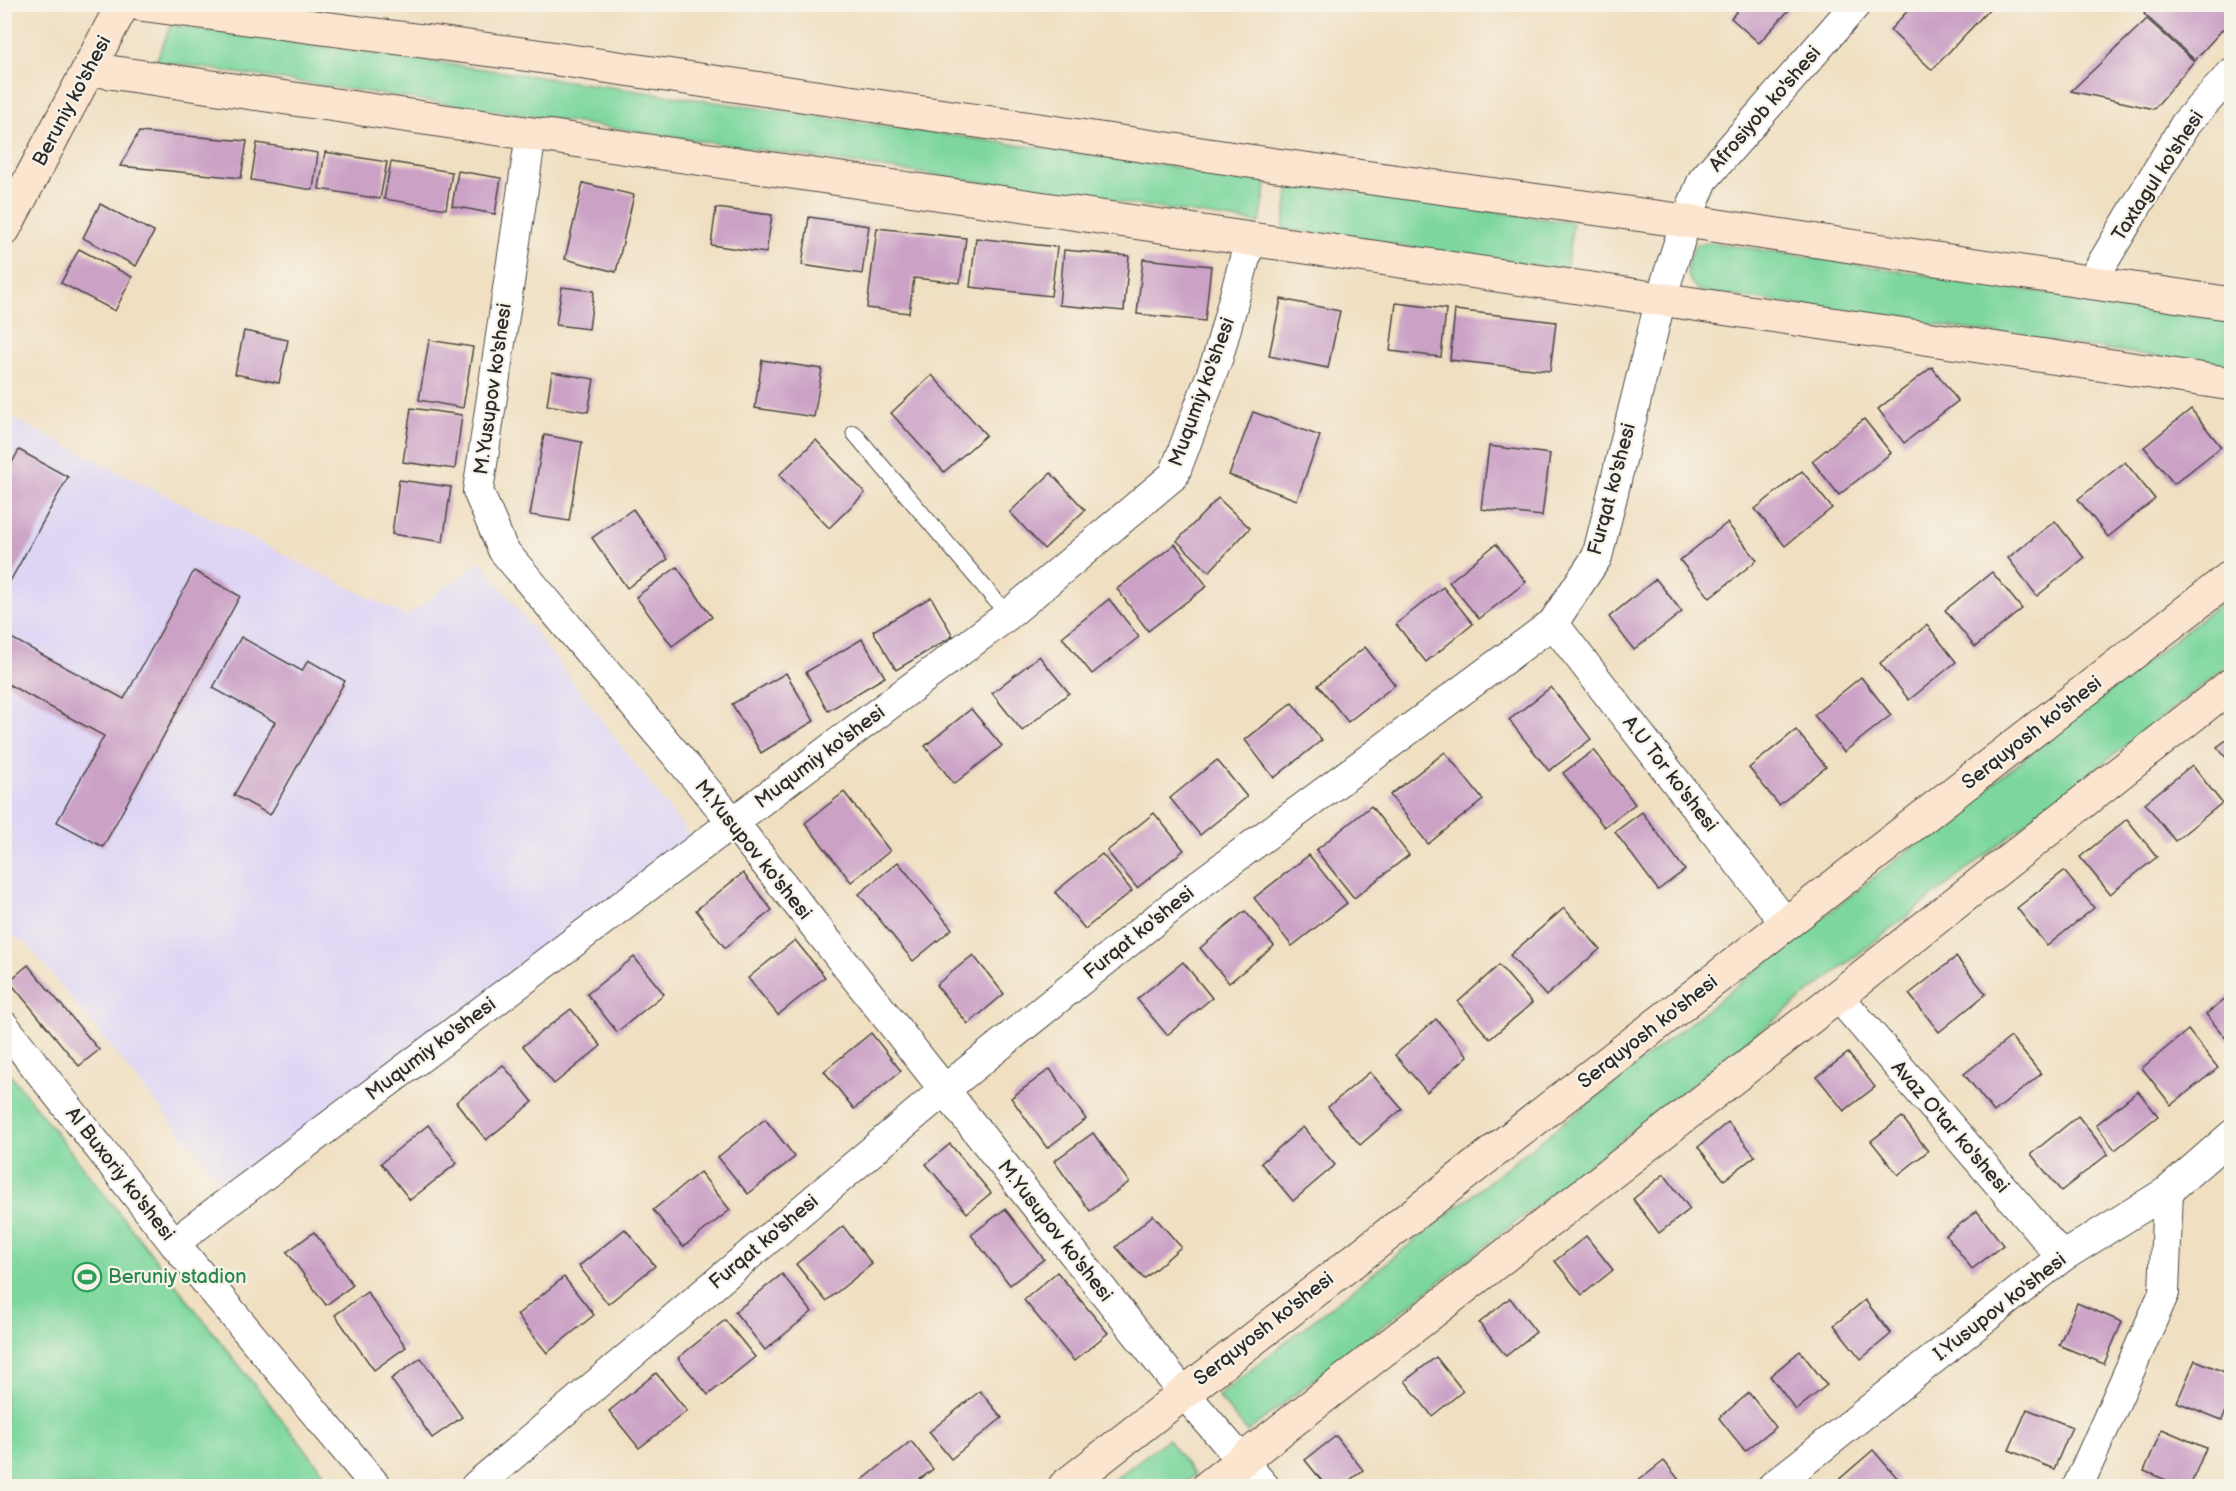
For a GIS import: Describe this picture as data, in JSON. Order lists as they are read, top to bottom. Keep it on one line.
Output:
{"streets":{"street":["Beruniy ko'shesi","Afrosiyob ko'shesi","Taxtagul ko'shesi","M.Yusupov ko'shesi","Muqumiy ko'shesi","Furqat ko'shesi","Serquyosh ko'shesi","A.U Tor ko'shesi","Avaz O'tar ko'shesi","Al Buxoriy ko'shesi","I.Yusupov ko'shesi"]},"crossings":[["Afrosiyob ko'shesi","Furqat ko'shesi"],["M.Yusupov ko'shesi","Muqumiy ko'shesi"],["M.Yusupov ko'shesi","Furqat ko'shesi"],["M.Yusupov ko'shesi","Serquyosh ko'shesi"],["Muqumiy ko'shesi","Al Buxoriy ko'shesi"],["Furqat ko'shesi","A.U Tor ko'shesi"],["Serquyosh ko'shesi","A.U Tor ko'shesi"],["Avaz O'tar ko'shesi","I.Yusupov ko'shesi"]],"places":{"sports":["Beruniy stadion"]}}
